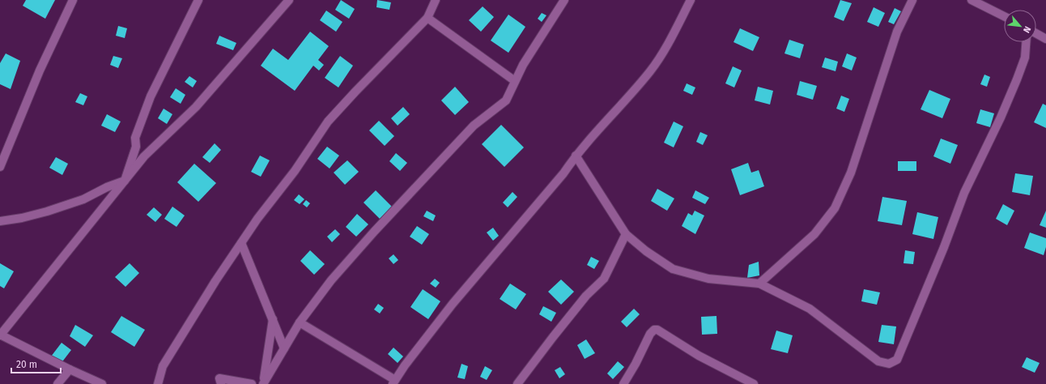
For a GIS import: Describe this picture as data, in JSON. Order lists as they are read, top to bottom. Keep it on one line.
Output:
{"scale_bar":"20 m","north":"bottom right"}
